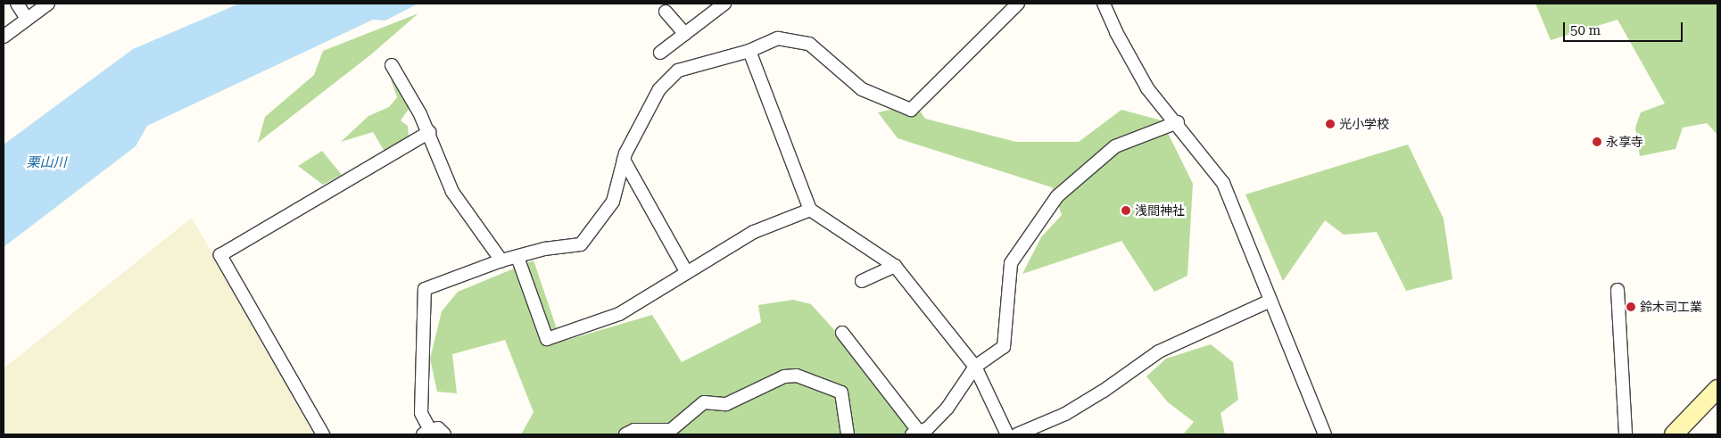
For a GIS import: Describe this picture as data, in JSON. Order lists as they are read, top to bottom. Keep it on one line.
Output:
{"water":["栗山川"],"places":["光小学校","永享寺","浅間神社","鈴木司工業"],"scale_bar":"50 m"}
